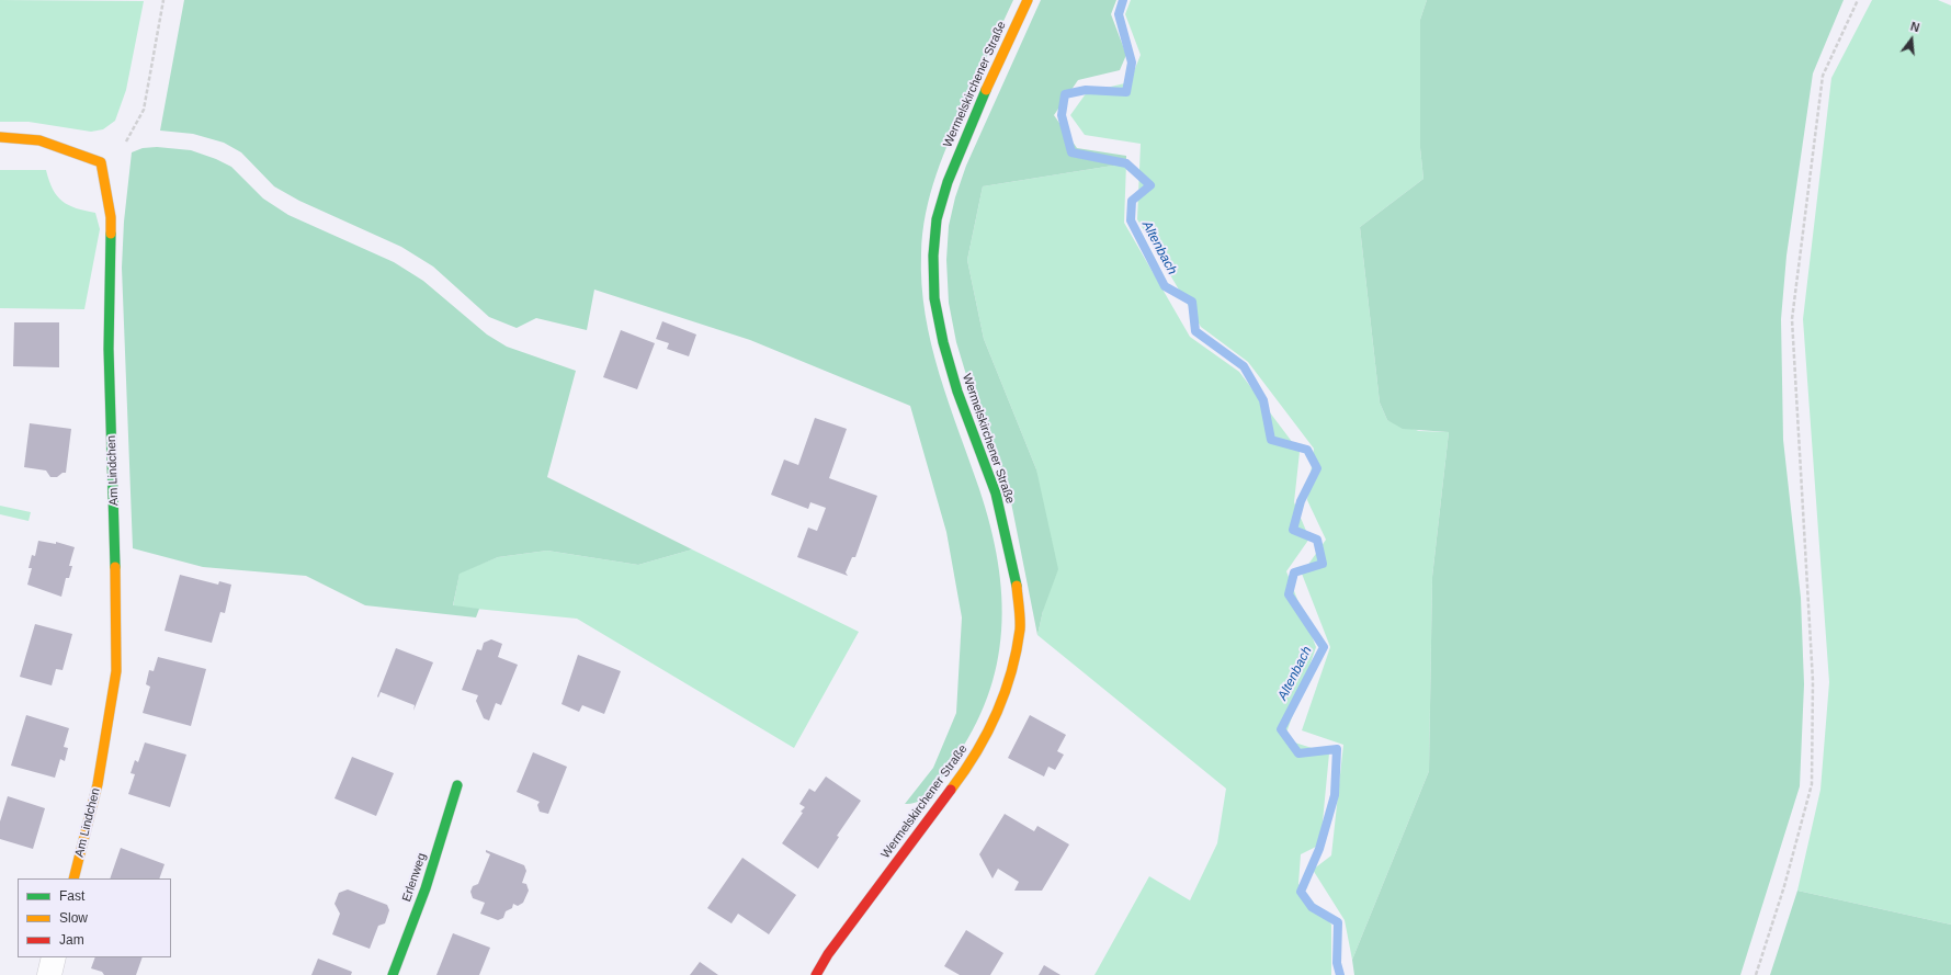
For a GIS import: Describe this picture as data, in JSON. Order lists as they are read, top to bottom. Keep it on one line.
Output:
{"streets":{"street":["Wermelskirchener Straße","Am Lindchen","Erlenweg"]},"water":["Altenbach"],"legend":["Fast","Slow","Jam"],"north":"top"}
